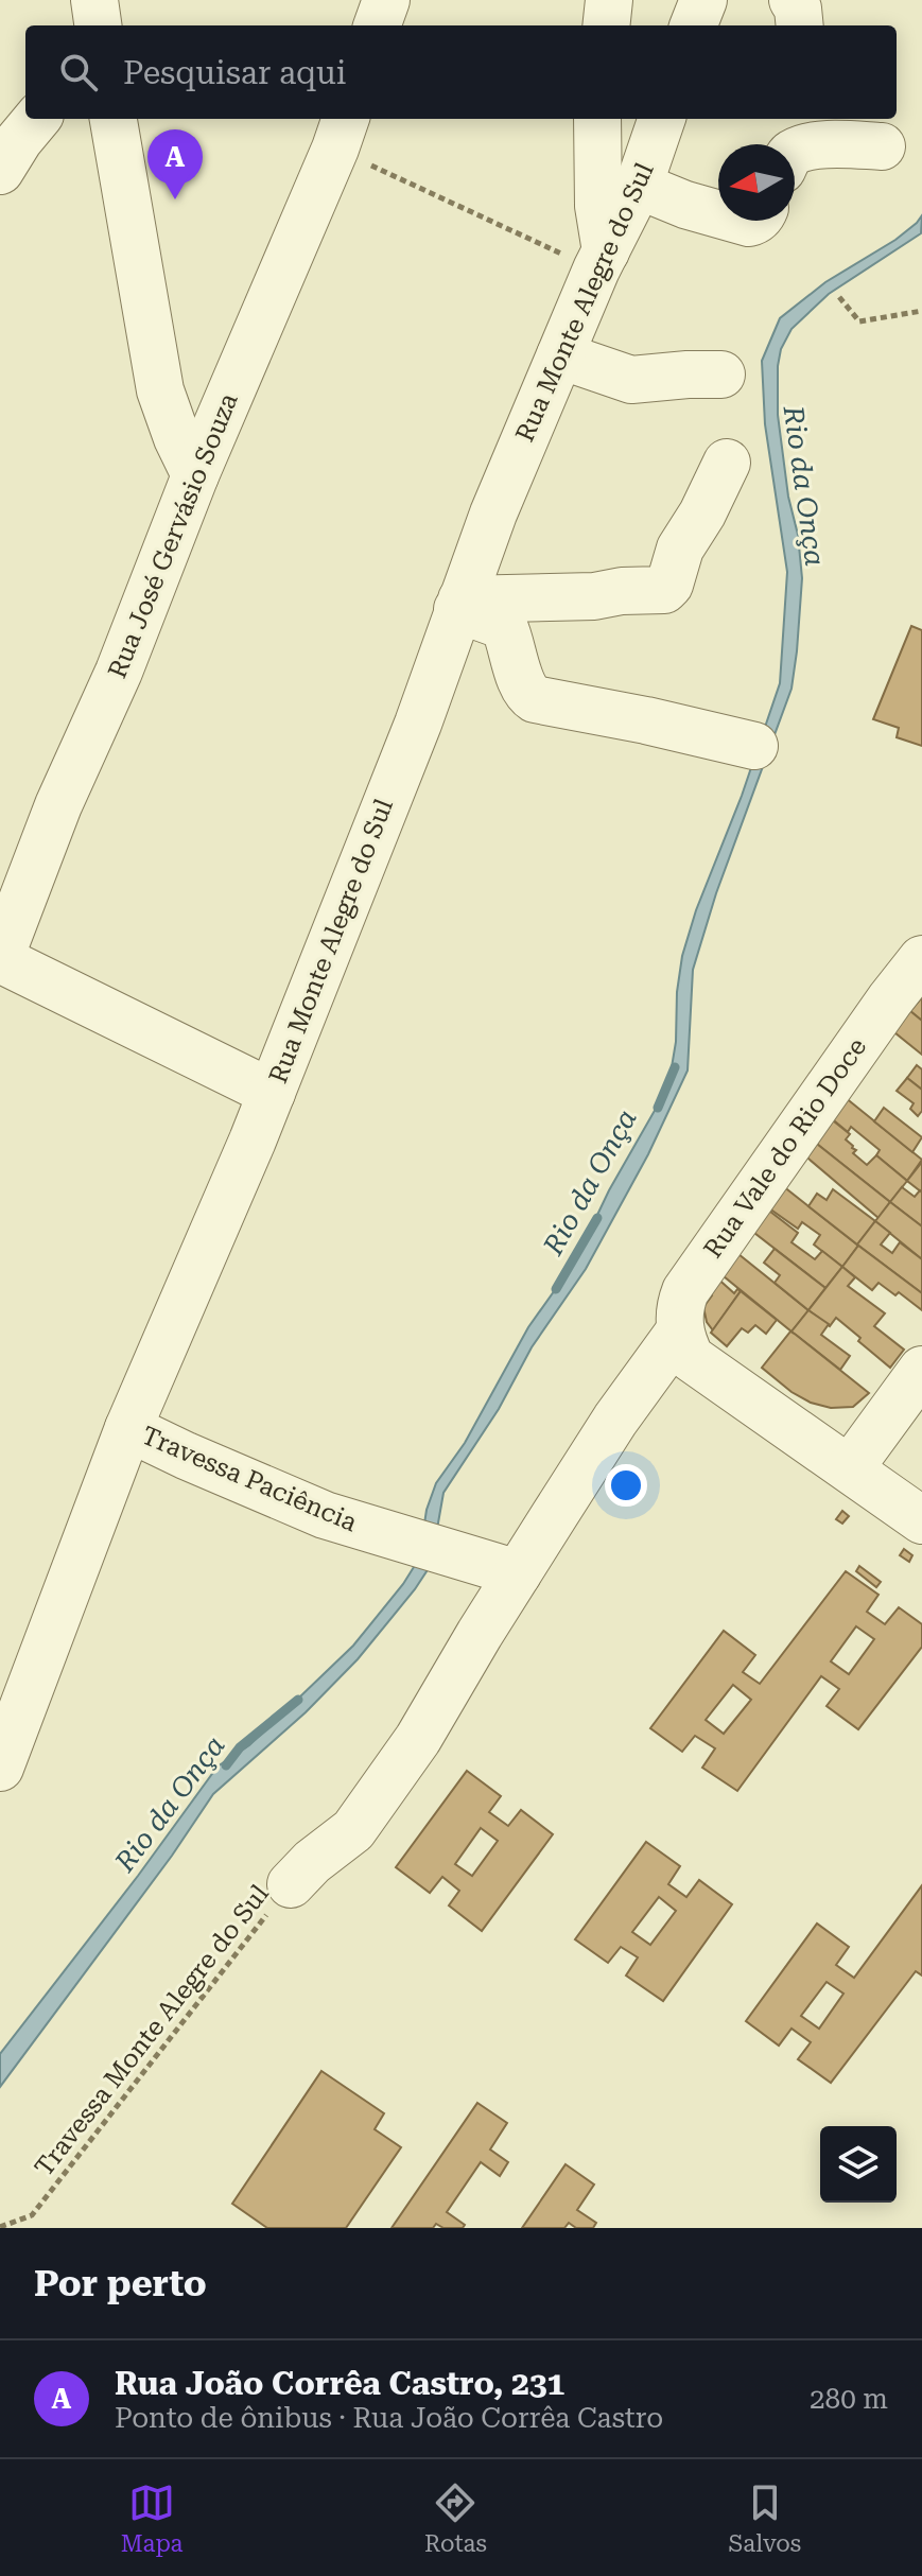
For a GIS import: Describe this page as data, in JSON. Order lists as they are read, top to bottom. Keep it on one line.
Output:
{"streets":{"street":["Rua Monte Alegre do Sul","Rua José Gervásio Souza","Rua Vale do Rio Doce","Travessa Paciência"],"path":["Travessa Monte Alegre do Sul"]},"crossings":[["Rua Monte Alegre do Sul","Travessa Paciência"]],"water":["Rio da Onça"],"north":"left","page":{"search":"Pesquisar aqui","pins":"A","heading":"Por perto","list":[{"mark":"A","name":"Rua João Corrêa Castro, 231","note":"Ponto de ônibus · Rua João Corrêa Castro","value":"280 m"}],"nav":["Mapa","Rotas","Salvos"]}}
